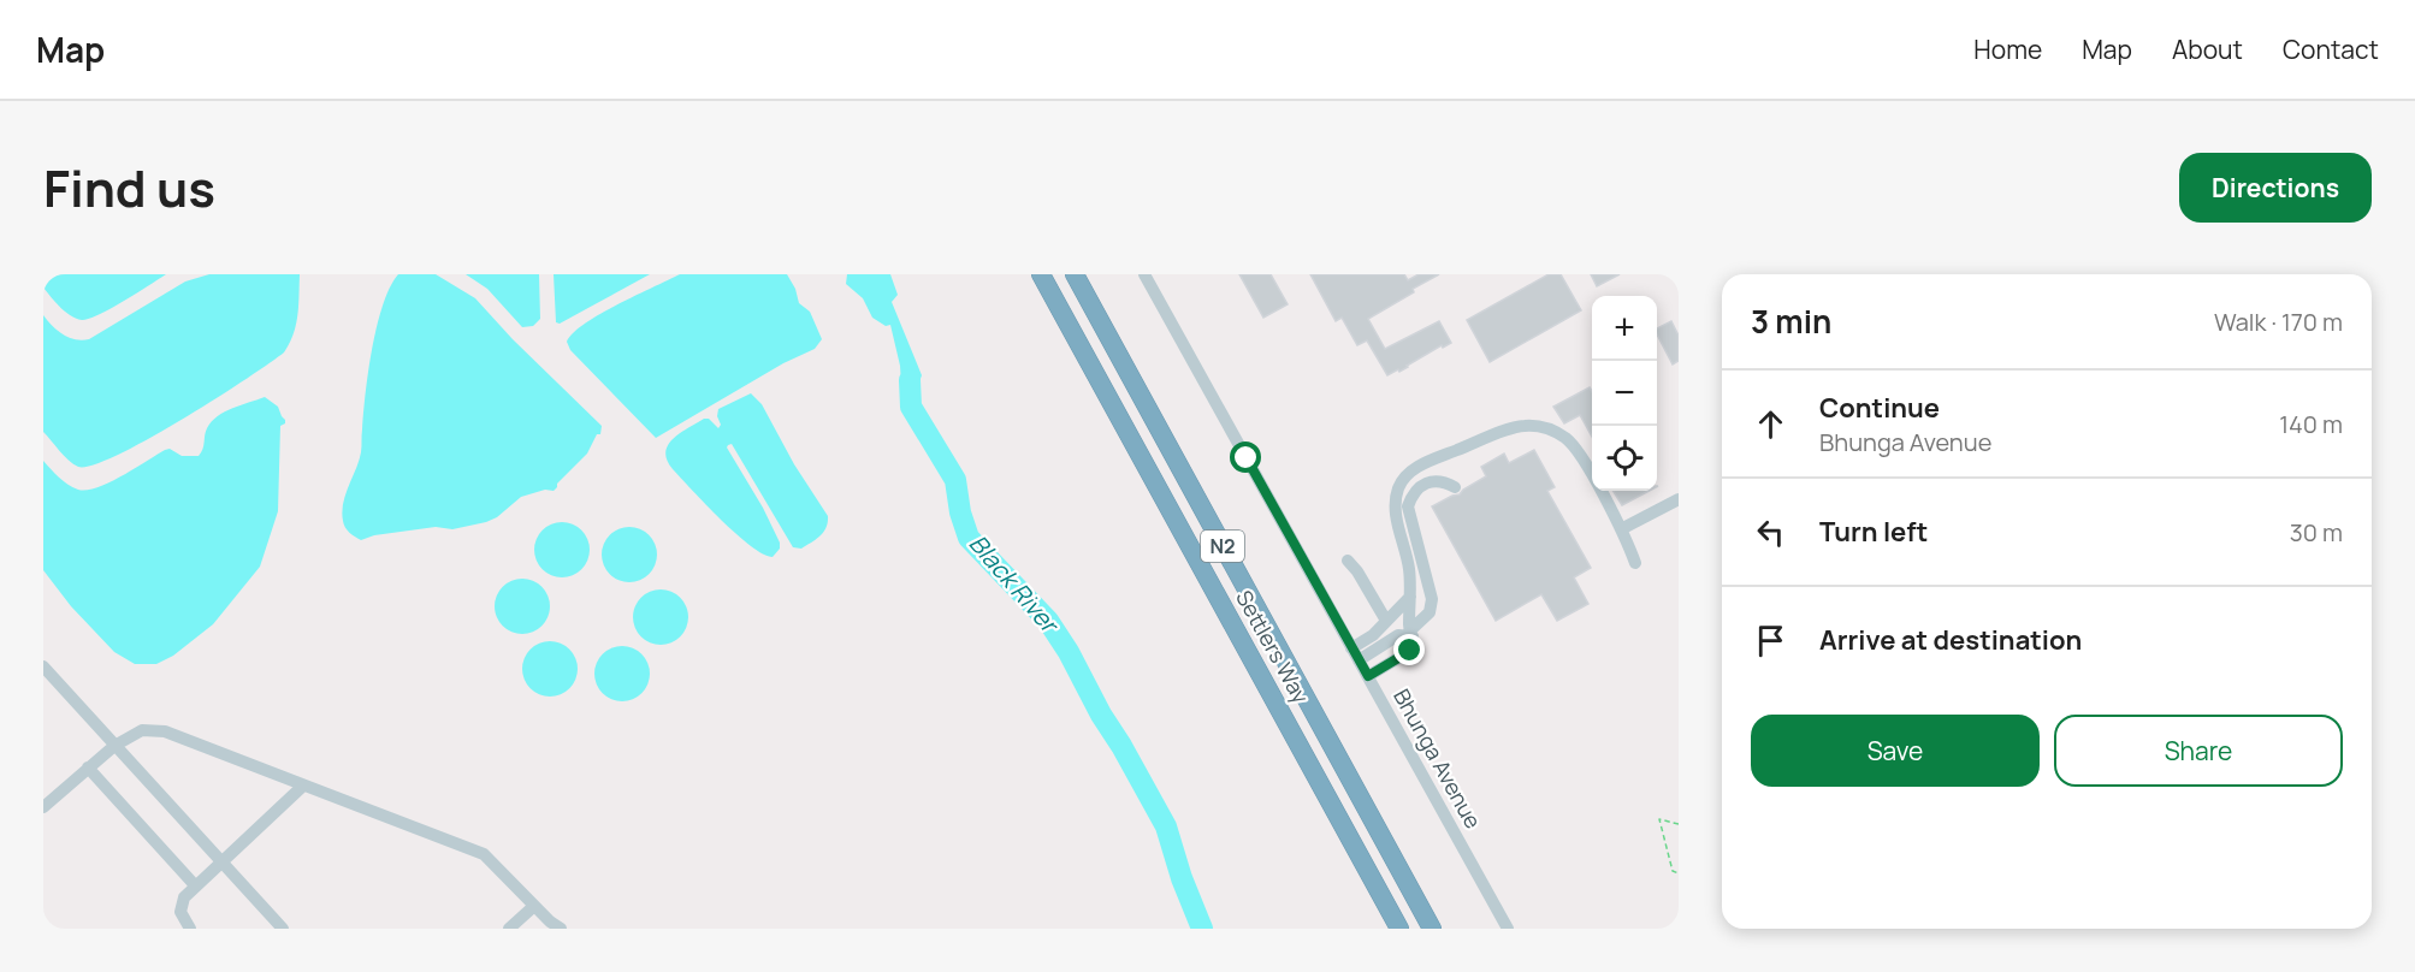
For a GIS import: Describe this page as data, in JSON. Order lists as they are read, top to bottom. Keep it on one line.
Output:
{"streets":{"highway":["N2","Settlers Way"],"lane":["Bhunga Avenue"]},"water":["Black River"],"page":{"header":"Map","nav":["Home","Map","About","Contact"],"title":"Find us","buttons":["Directions",["Save","Share"]],"heading":["3 min","Walk · 170 m"],"map_buttons":["+","−"],"list":[["Continue","Bhunga Avenue","140 m"],["Turn left","30 m"],"Arrive at destination"]}}
